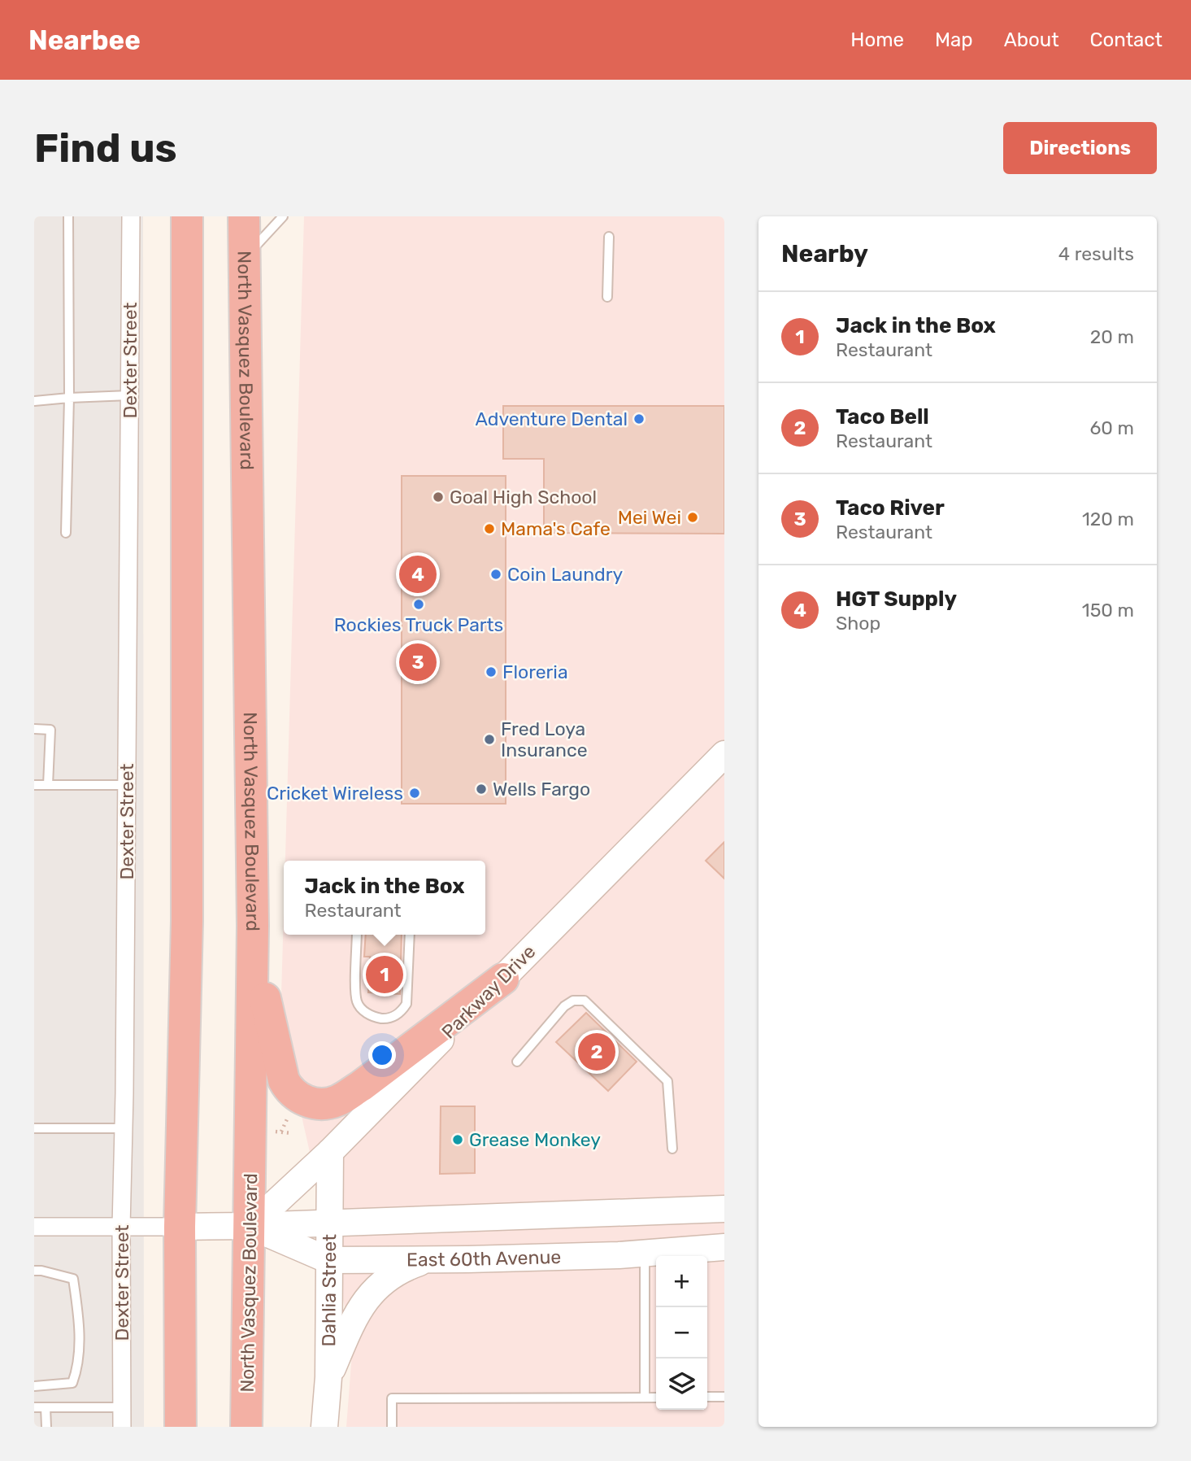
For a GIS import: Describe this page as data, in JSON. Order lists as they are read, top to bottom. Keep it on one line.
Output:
{"streets":{"highway":["North Vasquez Boulevard"],"street":["Dexter Street","Parkway Drive","East 60th Avenue","Dahlia Street"]},"crossings":[["Dexter Street","East 60th Avenue"],["North Vasquez Boulevard","Parkway Drive"],["North Vasquez Boulevard","East 60th Avenue"],["Parkway Drive","East 60th Avenue"],["Parkway Drive","Dahlia Street"],["East 60th Avenue","Dahlia Street"]],"places":["Adventure Dental","Goal High School","Mei Wei","Mama's Cafe","Coin Laundry","Rockies Truck Parts","Floreria","Fred Loya Insurance","Wells Fargo","Cricket Wireless","Grease Monkey"],"page":{"header":"Nearbee","nav":["Home","Map","About","Contact"],"buttons":"Directions","title":"Find us","heading":["Nearby","4 results"],"list":[{"mark":"1","name":"Jack in the Box","note":"Restaurant","value":"20 m"},{"mark":"2","name":"Taco Bell","note":"Restaurant","value":"60 m"},{"mark":"3","name":"Taco River","note":"Restaurant","value":"120 m"},{"mark":"4","name":"HGT Supply","note":"Shop","value":"150 m"}],"pins":["4","3","1","2"],"popup":["Jack in the Box","Restaurant"],"map_buttons":["+","−"]}}
